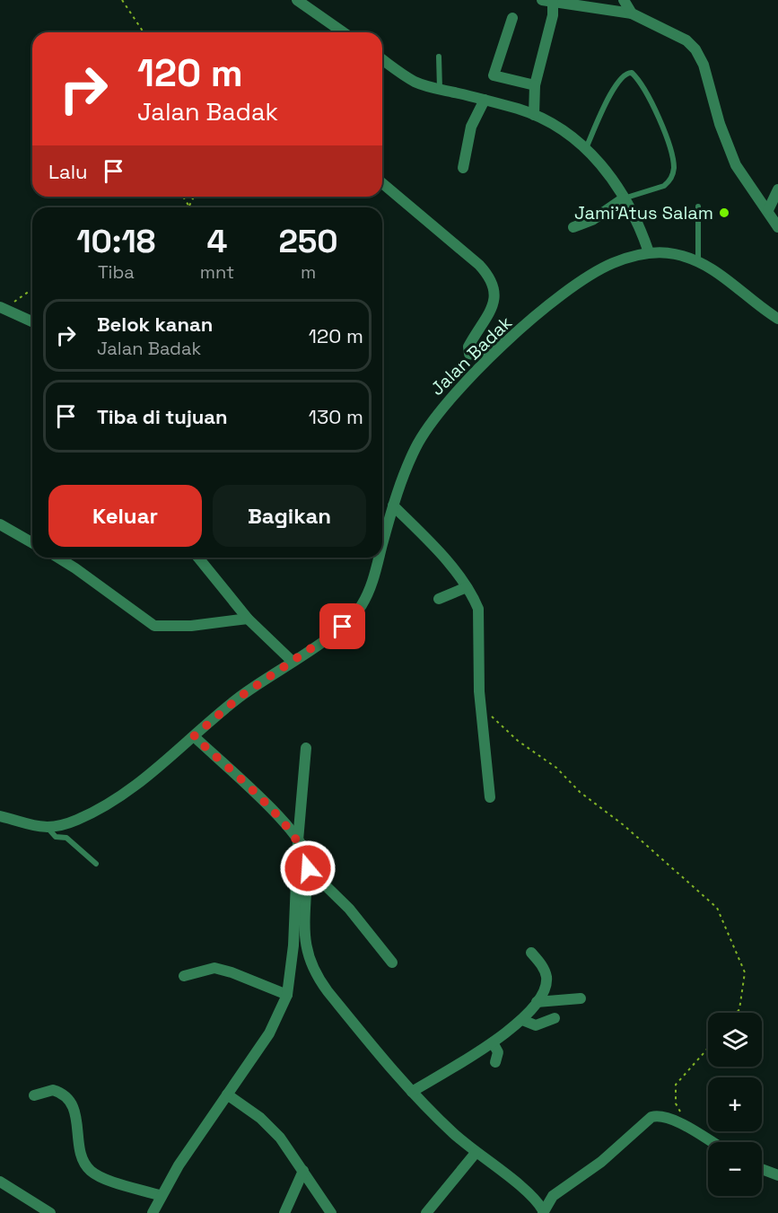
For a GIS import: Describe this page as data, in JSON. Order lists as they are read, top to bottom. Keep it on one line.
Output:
{"streets":{"street":["Jalan Badak"]},"places":["Jami'Atus Salam"],"page":{"turn":["120 m","Jalan Badak"],"then":"Lalu","eta":["10:18","Tiba","4","mnt","250","m"],"list":[{"name":"Belok kanan","note":"Jalan Badak","value":"120 m"},{"name":"Tiba di tujuan","value":"130 m"}],"buttons":["Keluar","Bagikan"],"map_buttons":["+","−"]}}
